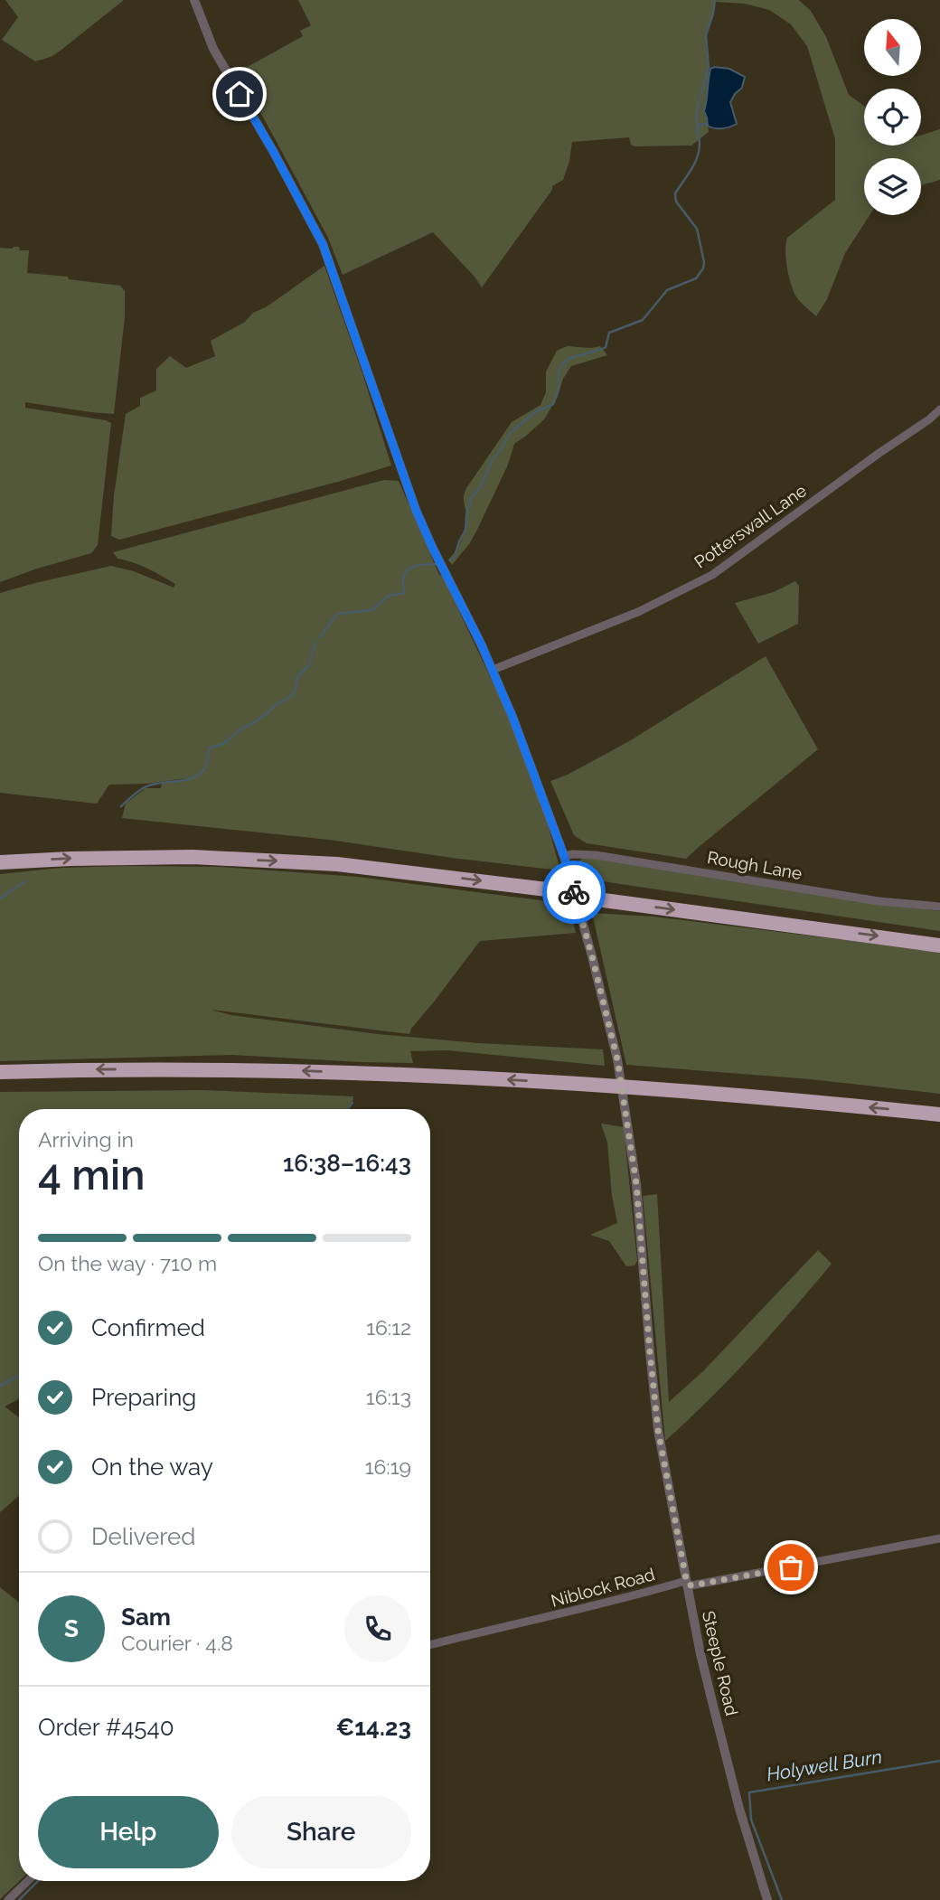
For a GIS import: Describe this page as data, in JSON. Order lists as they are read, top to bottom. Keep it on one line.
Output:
{"streets":{"street":["Potterswall Lane","Rough Lane","Niblock Road","Steeple Road"]},"crossings":[["Potterswall Lane","Steeple Road"],["Rough Lane","Steeple Road"],["Niblock Road","Steeple Road"]],"water":["Holywell Burn"],"north":"top","page":{"heading":["4 min","Arriving in","16:38–16:43"],"panel":["Sam","Courier · 4.8","Order #4540","€14.23"],"bar":"On the way · 710 m","list":[["Confirmed","16:12"],["Preparing","16:13"],["On the way","16:19"],"Delivered"],"round":"S","buttons":["Help","Share"]}}
